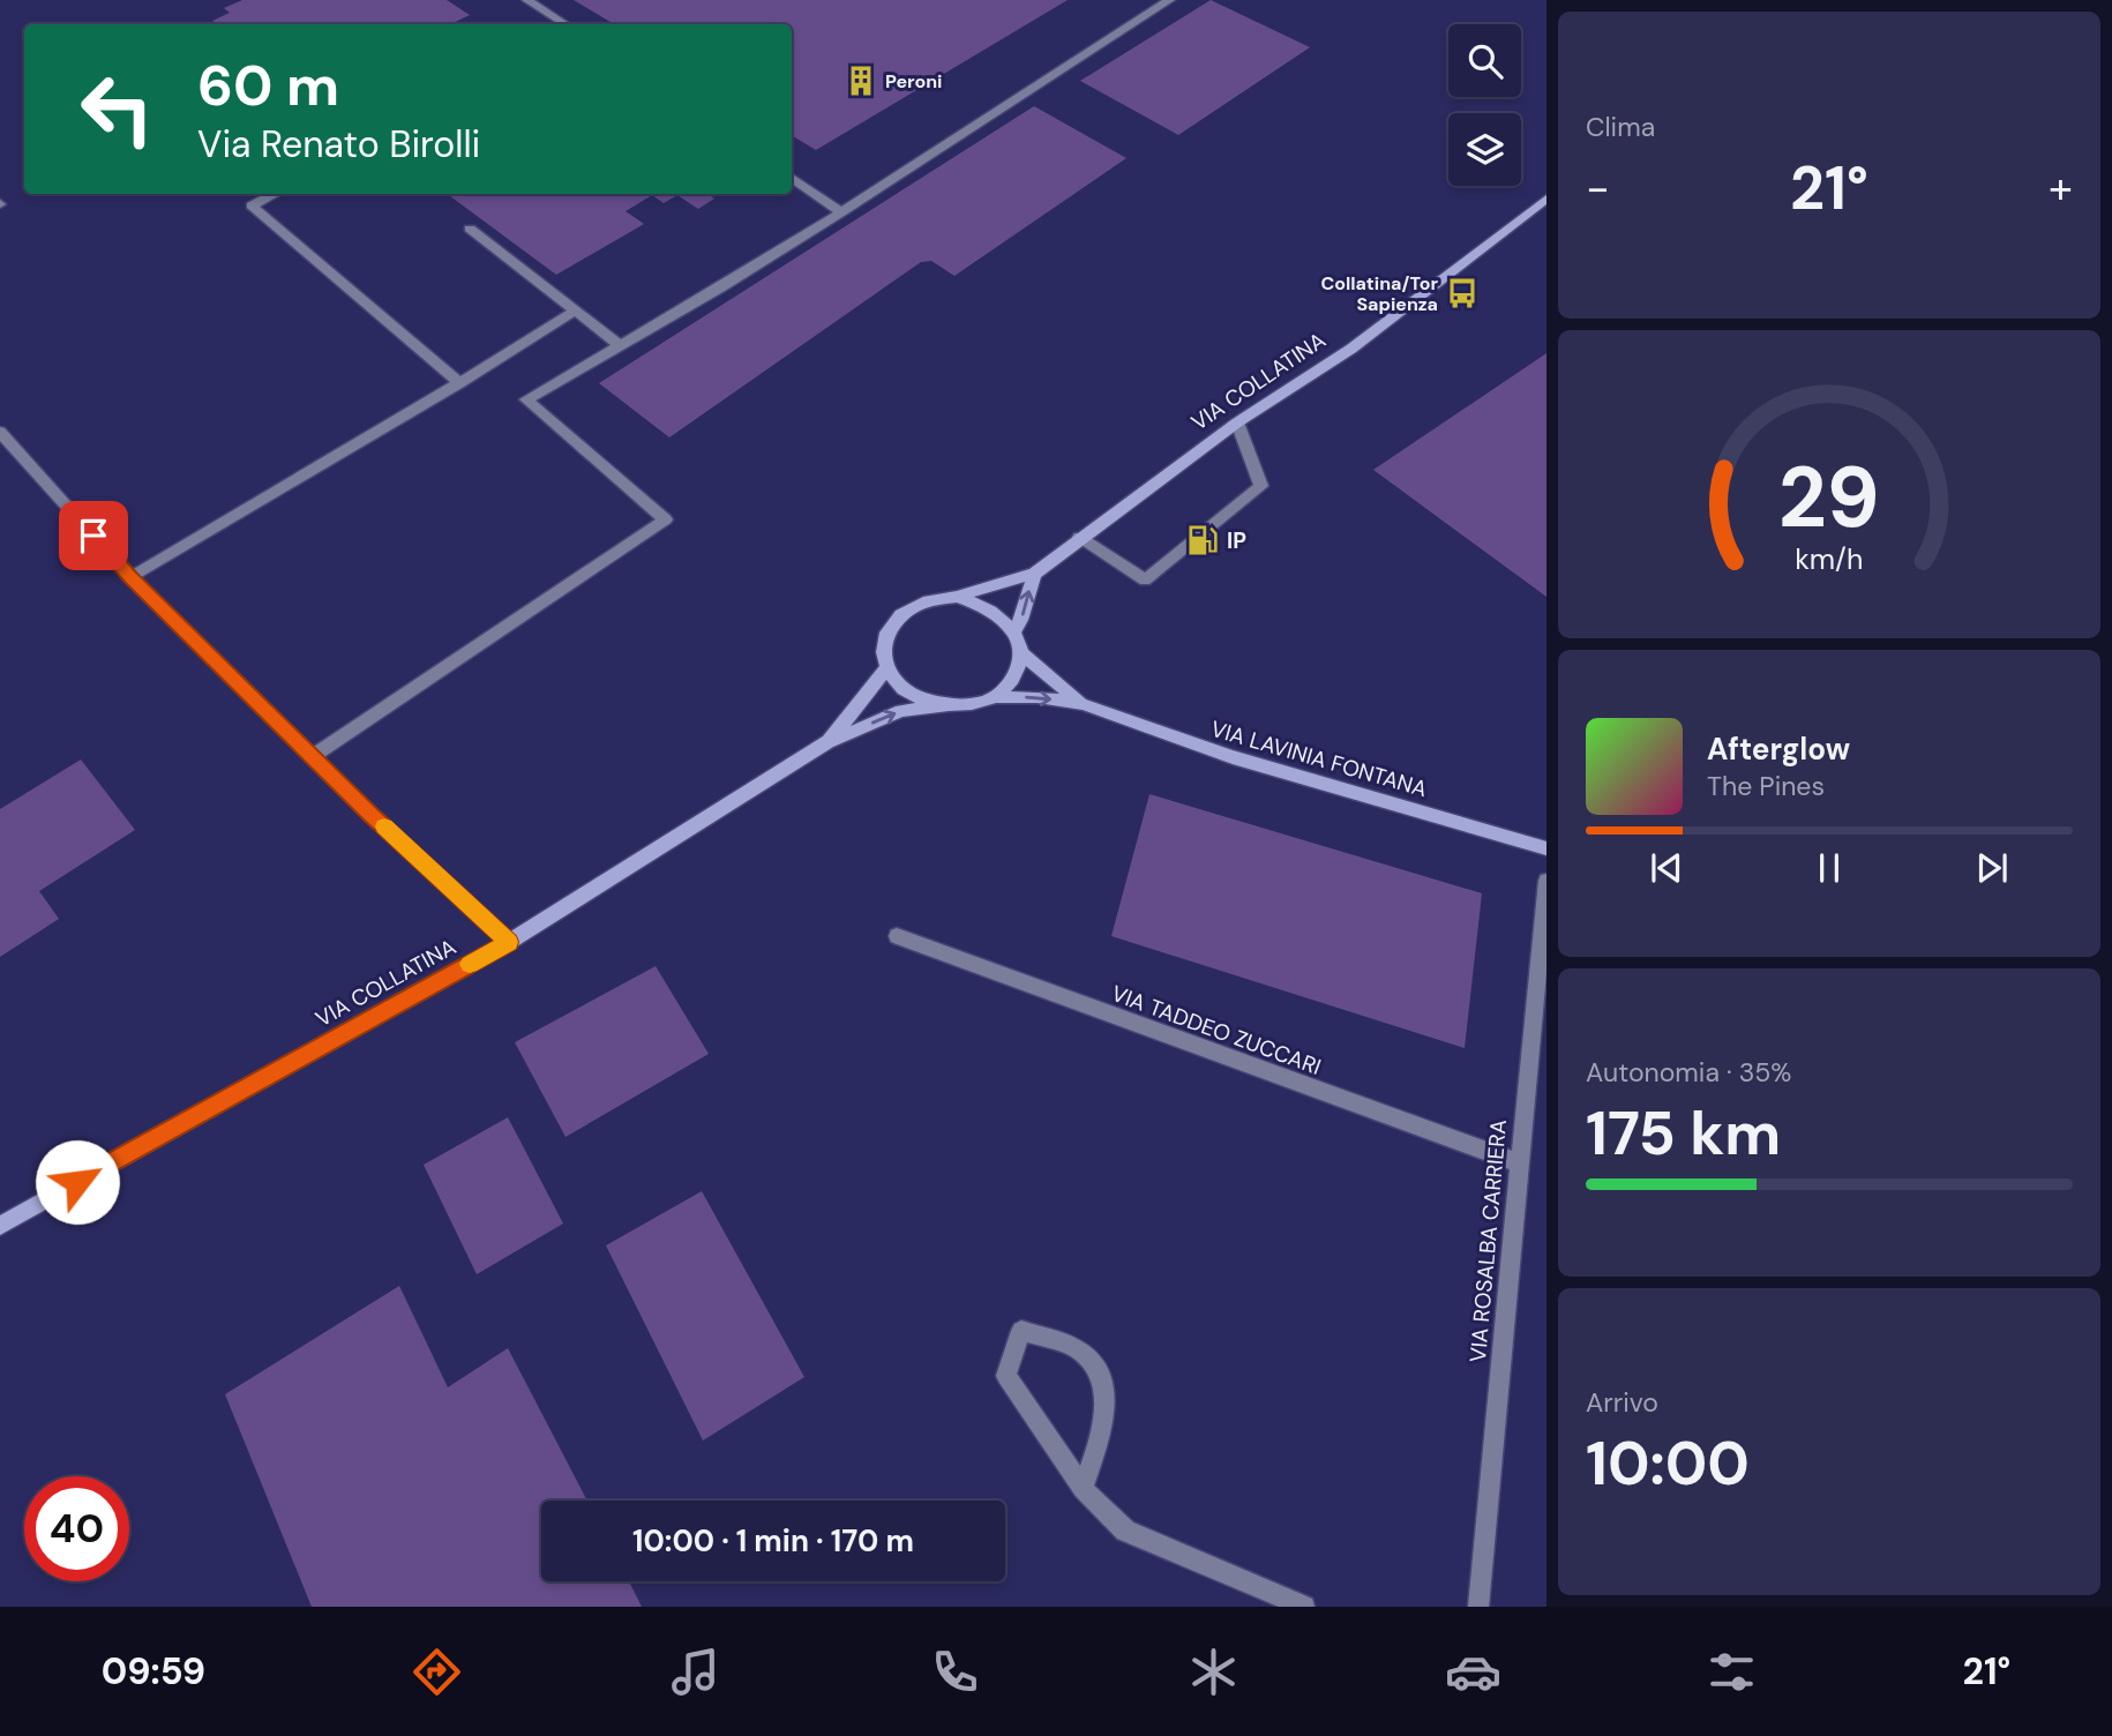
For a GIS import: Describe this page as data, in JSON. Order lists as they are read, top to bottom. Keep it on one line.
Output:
{"streets":{"street":["VIA COLLATINA","VIA LAVINIA FONTANA","VIA TADDEO ZUCCARI","VIA ROSALBA CARRIERA"]},"crossings":[["VIA COLLATINA","VIA LAVINIA FONTANA"],["VIA TADDEO ZUCCARI","VIA ROSALBA CARRIERA"]],"places":{"building":["Peroni"],"bus stop":["Collatina/Tor Sapienza"],"fuel station":["IP"]},"page":{"tile":["Clima",["Autonomia · 35%","175 km"],["Arrivo","10:00"]],"turn":["60 m","Via Renato Birolli"],"heat":["−","21°","+"],"song":["Afterglow","The Pines"],"limit":"40","trip":"10:00 · 1 min · 170 m","tabs":["09:59","21°"],"gauge":["29","km/h"]}}
